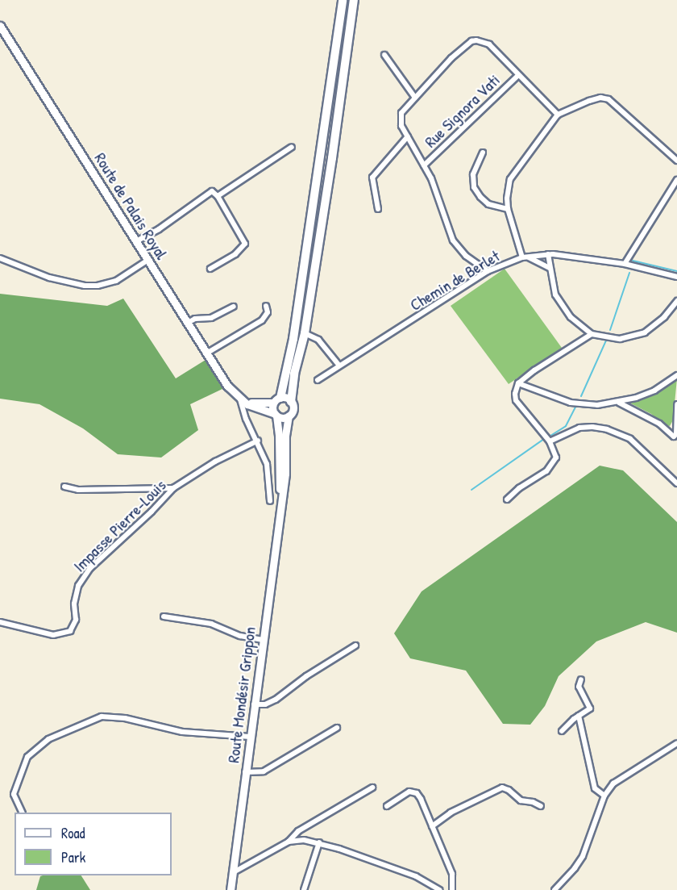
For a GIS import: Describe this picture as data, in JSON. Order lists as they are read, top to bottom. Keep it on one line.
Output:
{"streets":{"main road":["Route de Palais Royal","Route Mondésir Grippon"],"street":["Rue Signora Vati","Chemin de Berlet","Impasse Pierre-Louis"]},"crossings":[["Route de Palais Royal","Route Mondésir Grippon"]],"legend":["Road","Park"]}
